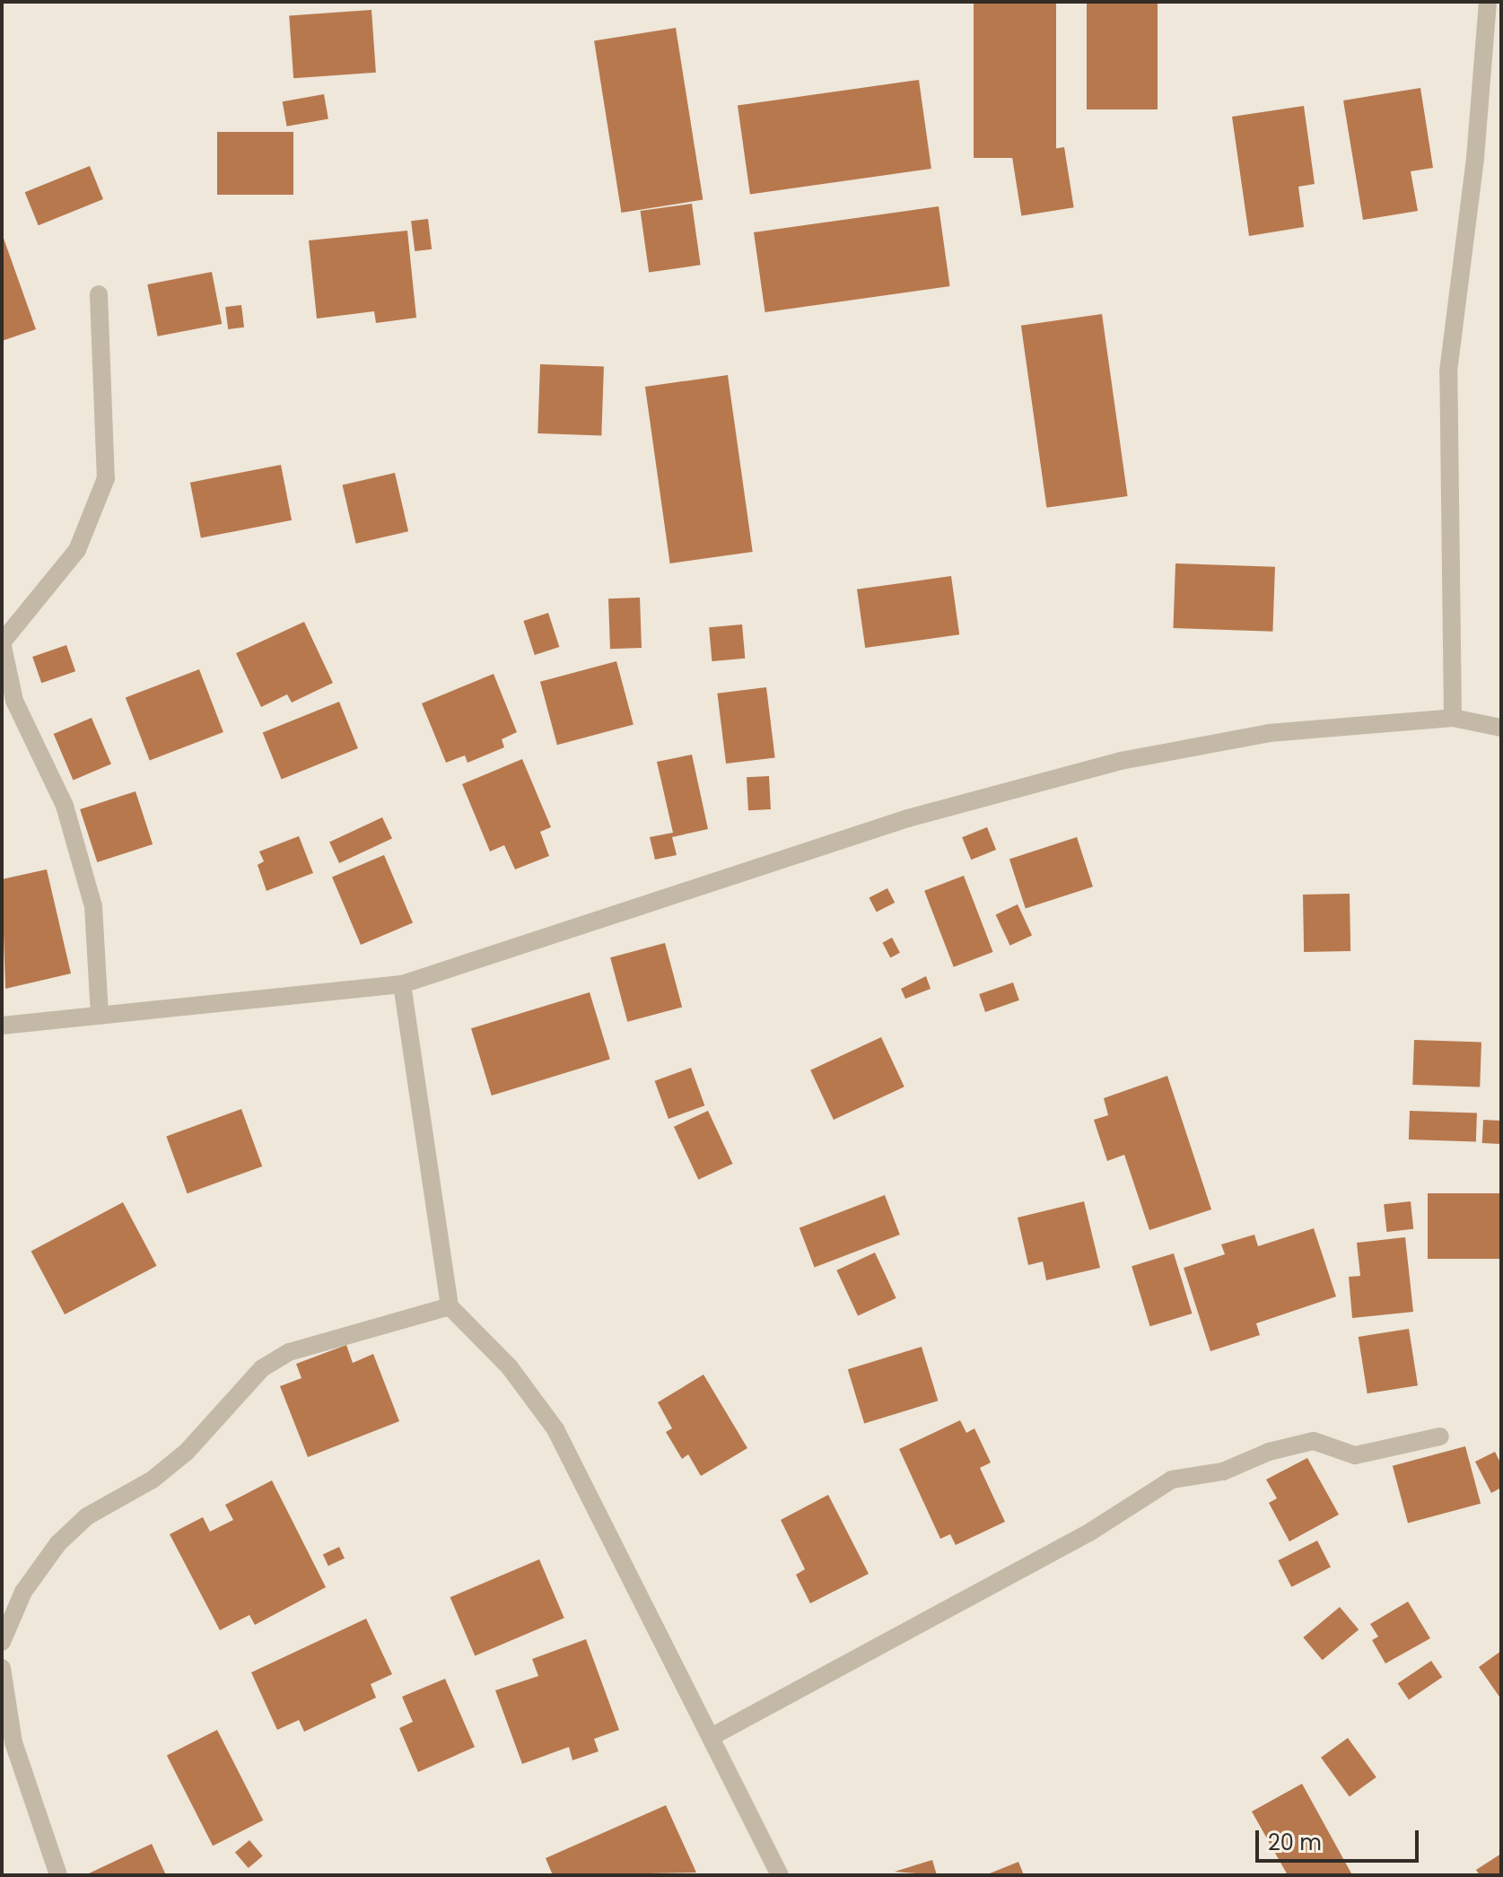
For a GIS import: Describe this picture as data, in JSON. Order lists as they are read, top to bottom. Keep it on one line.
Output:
{"scale_bar":"20 m"}
